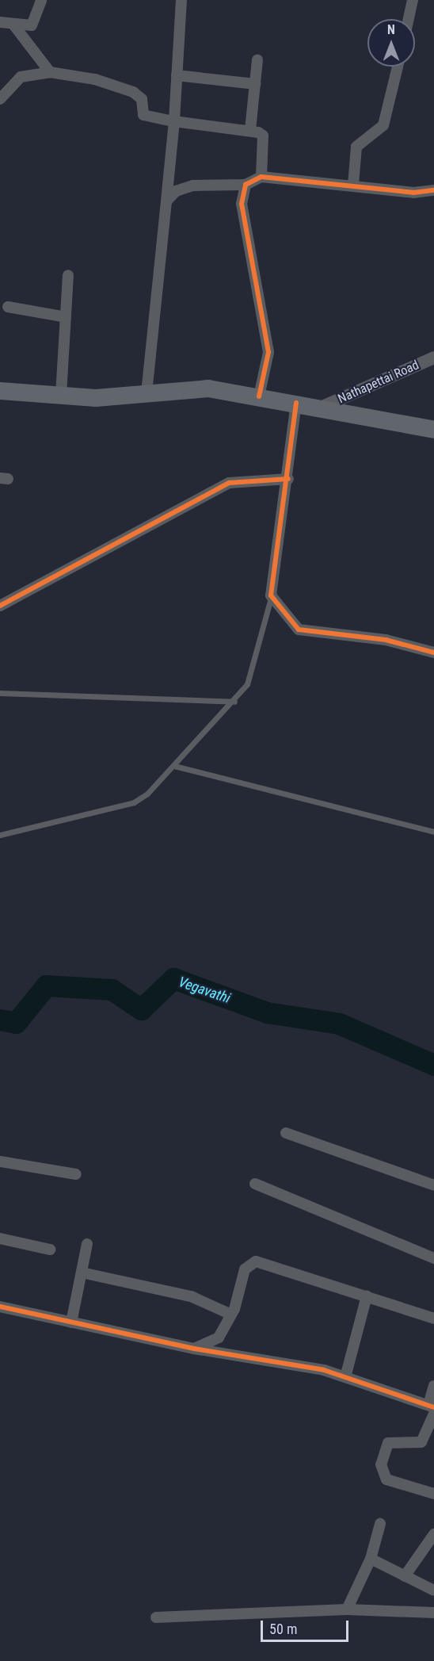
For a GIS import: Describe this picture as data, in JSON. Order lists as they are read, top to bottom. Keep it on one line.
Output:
{"streets":{"street":["Nathapettai Road"]},"water":["Vegavathi"],"scale_bar":"50 m","north":"top"}
